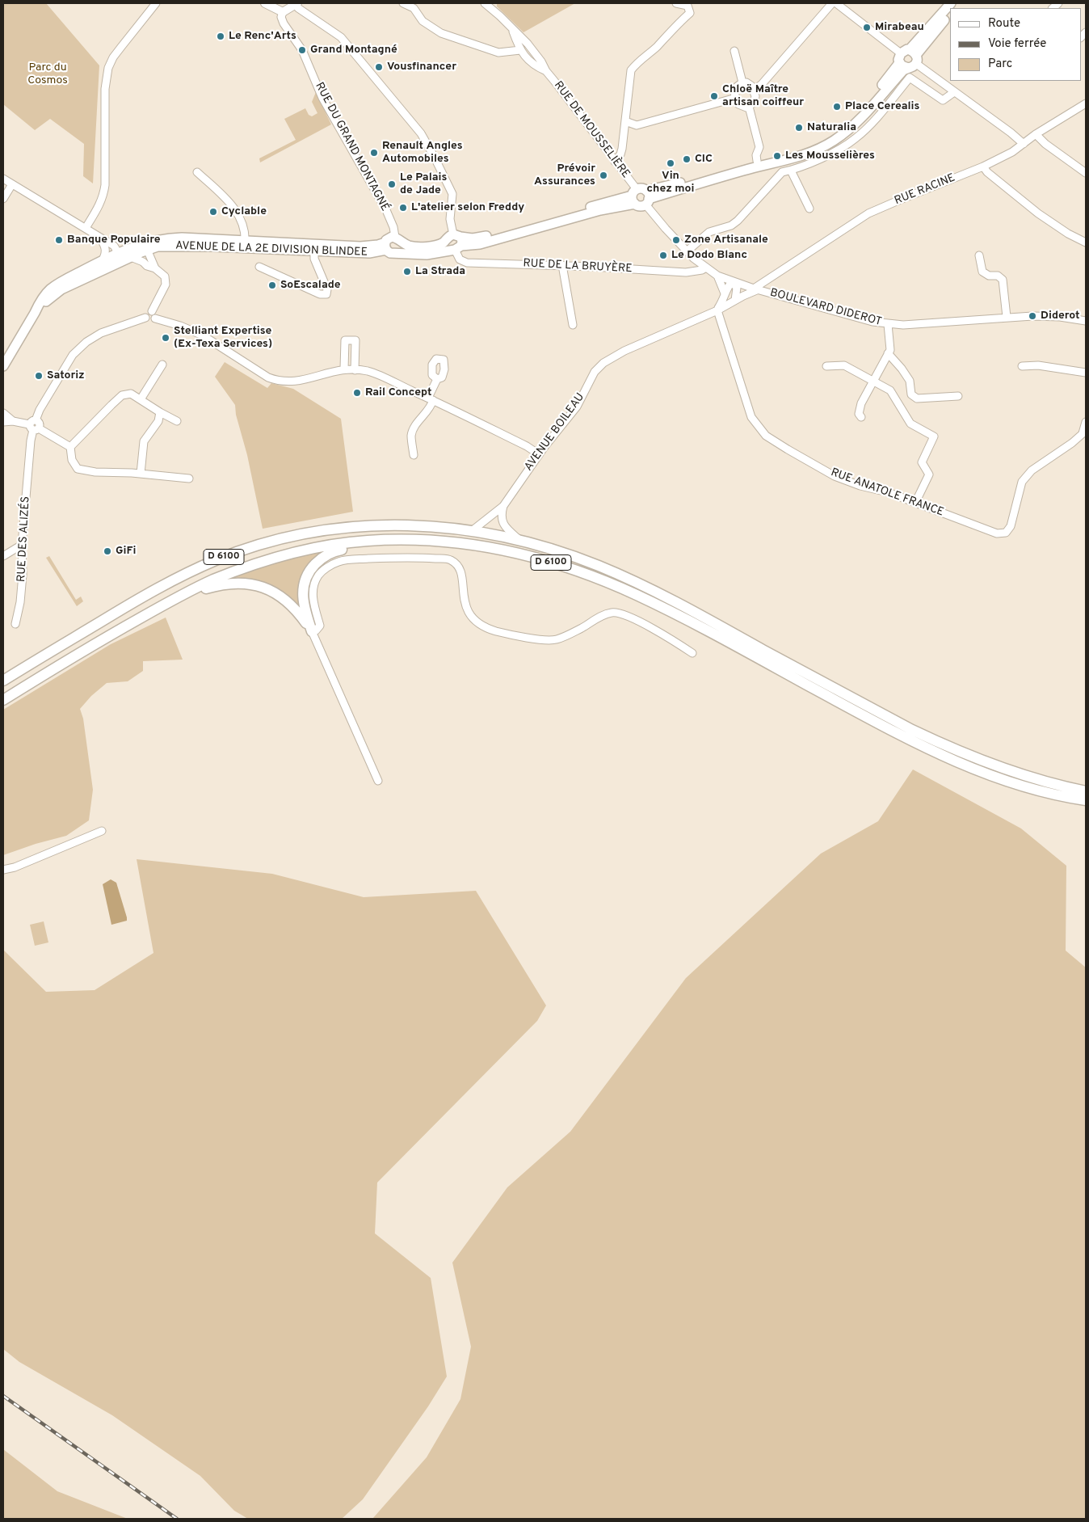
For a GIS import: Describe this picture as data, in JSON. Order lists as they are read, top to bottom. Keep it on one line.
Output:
{"streets":{"main road":["AVENUE DE LA 2E DIVISION BLINDEE","D 6100"],"street":["RUE DE MOUSSELIÈRE","RUE DU GRAND MONTAGNÉ","RUE RACINE","RUE DE LA BRUYÈRE","BOULEVARD DIDEROT","AVENUE BOILEAU","RUE ANATOLE FRANCE","RUE DES ALIZÉS"]},"crossings":[["RUE RACINE","BOULEVARD DIDEROT"],["RUE RACINE","AVENUE BOILEAU"],["RUE DE LA BRUYÈRE","BOULEVARD DIDEROT"],["AVENUE BOILEAU","RUE ANATOLE FRANCE"],["AVENUE BOILEAU","D 6100"]],"parks":["Parc du Cosmos"],"places":["Mirabeau","Le Renc'Arts","Grand Montagné","Vousfinancer","Chloë Maître artisan coiffeur","Place Cerealis","Naturalia","Renault Angles Automobiles","Les Mousselières","CIC","Vin chez moi","Prévoir Assurances","Le Palais de Jade","L'atelier selon Freddy","Cyclable","Banque Populaire","Zone Artisanale","Le Dodo Blanc","La Strada","SoEscalade","Diderot","Stelliant Expertise (Ex-Texa Services)","Satoriz","Rail Concept","GiFi"],"legend":["Route","Voie ferrée","Parc"]}
